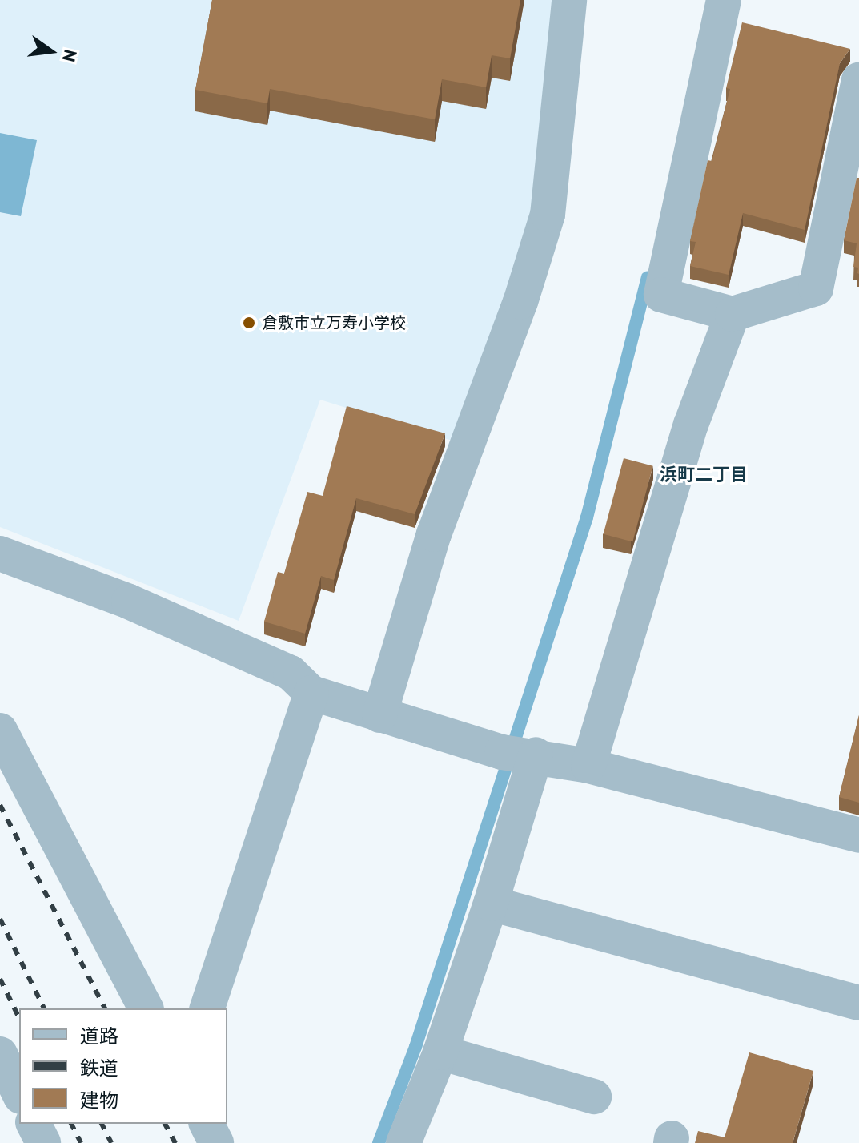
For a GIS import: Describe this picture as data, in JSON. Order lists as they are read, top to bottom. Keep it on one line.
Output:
{"districts":["浜町二丁目"],"places":["倉敷市立万寿小学校"],"legend":["道路","鉄道","建物"],"north":"right"}
